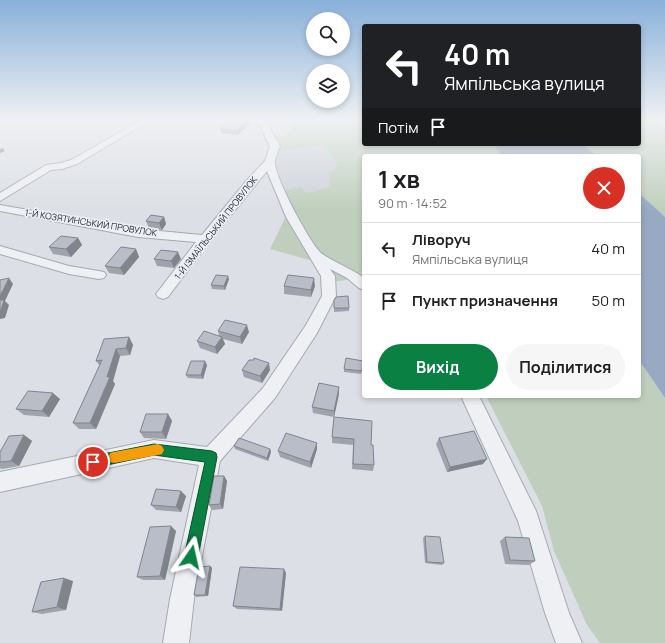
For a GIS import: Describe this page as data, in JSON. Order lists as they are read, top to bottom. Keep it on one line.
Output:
{"streets":{"street":["1-Й КОЗЯТИНСЬКИЙ ПРОВУЛОК","1-Й ІЗМАЇЛЬСЬКИЙ ПРОВУЛОК"]},"crossings":[["1-Й КОЗЯТИНСЬКИЙ ПРОВУЛОК","1-Й ІЗМАЇЛЬСЬКИЙ ПРОВУЛОК"]],"page":{"turn":["40 m","Ямпільська вулиця"],"then":"Потім","heading":["1 хв","90 m · 14:52"],"list":[{"name":"Ліворуч","note":"Ямпільська вулиця","value":"40 m"},{"name":"Пункт призначення","value":"50 m"}],"buttons":["Вихід","Поділитися"]}}
